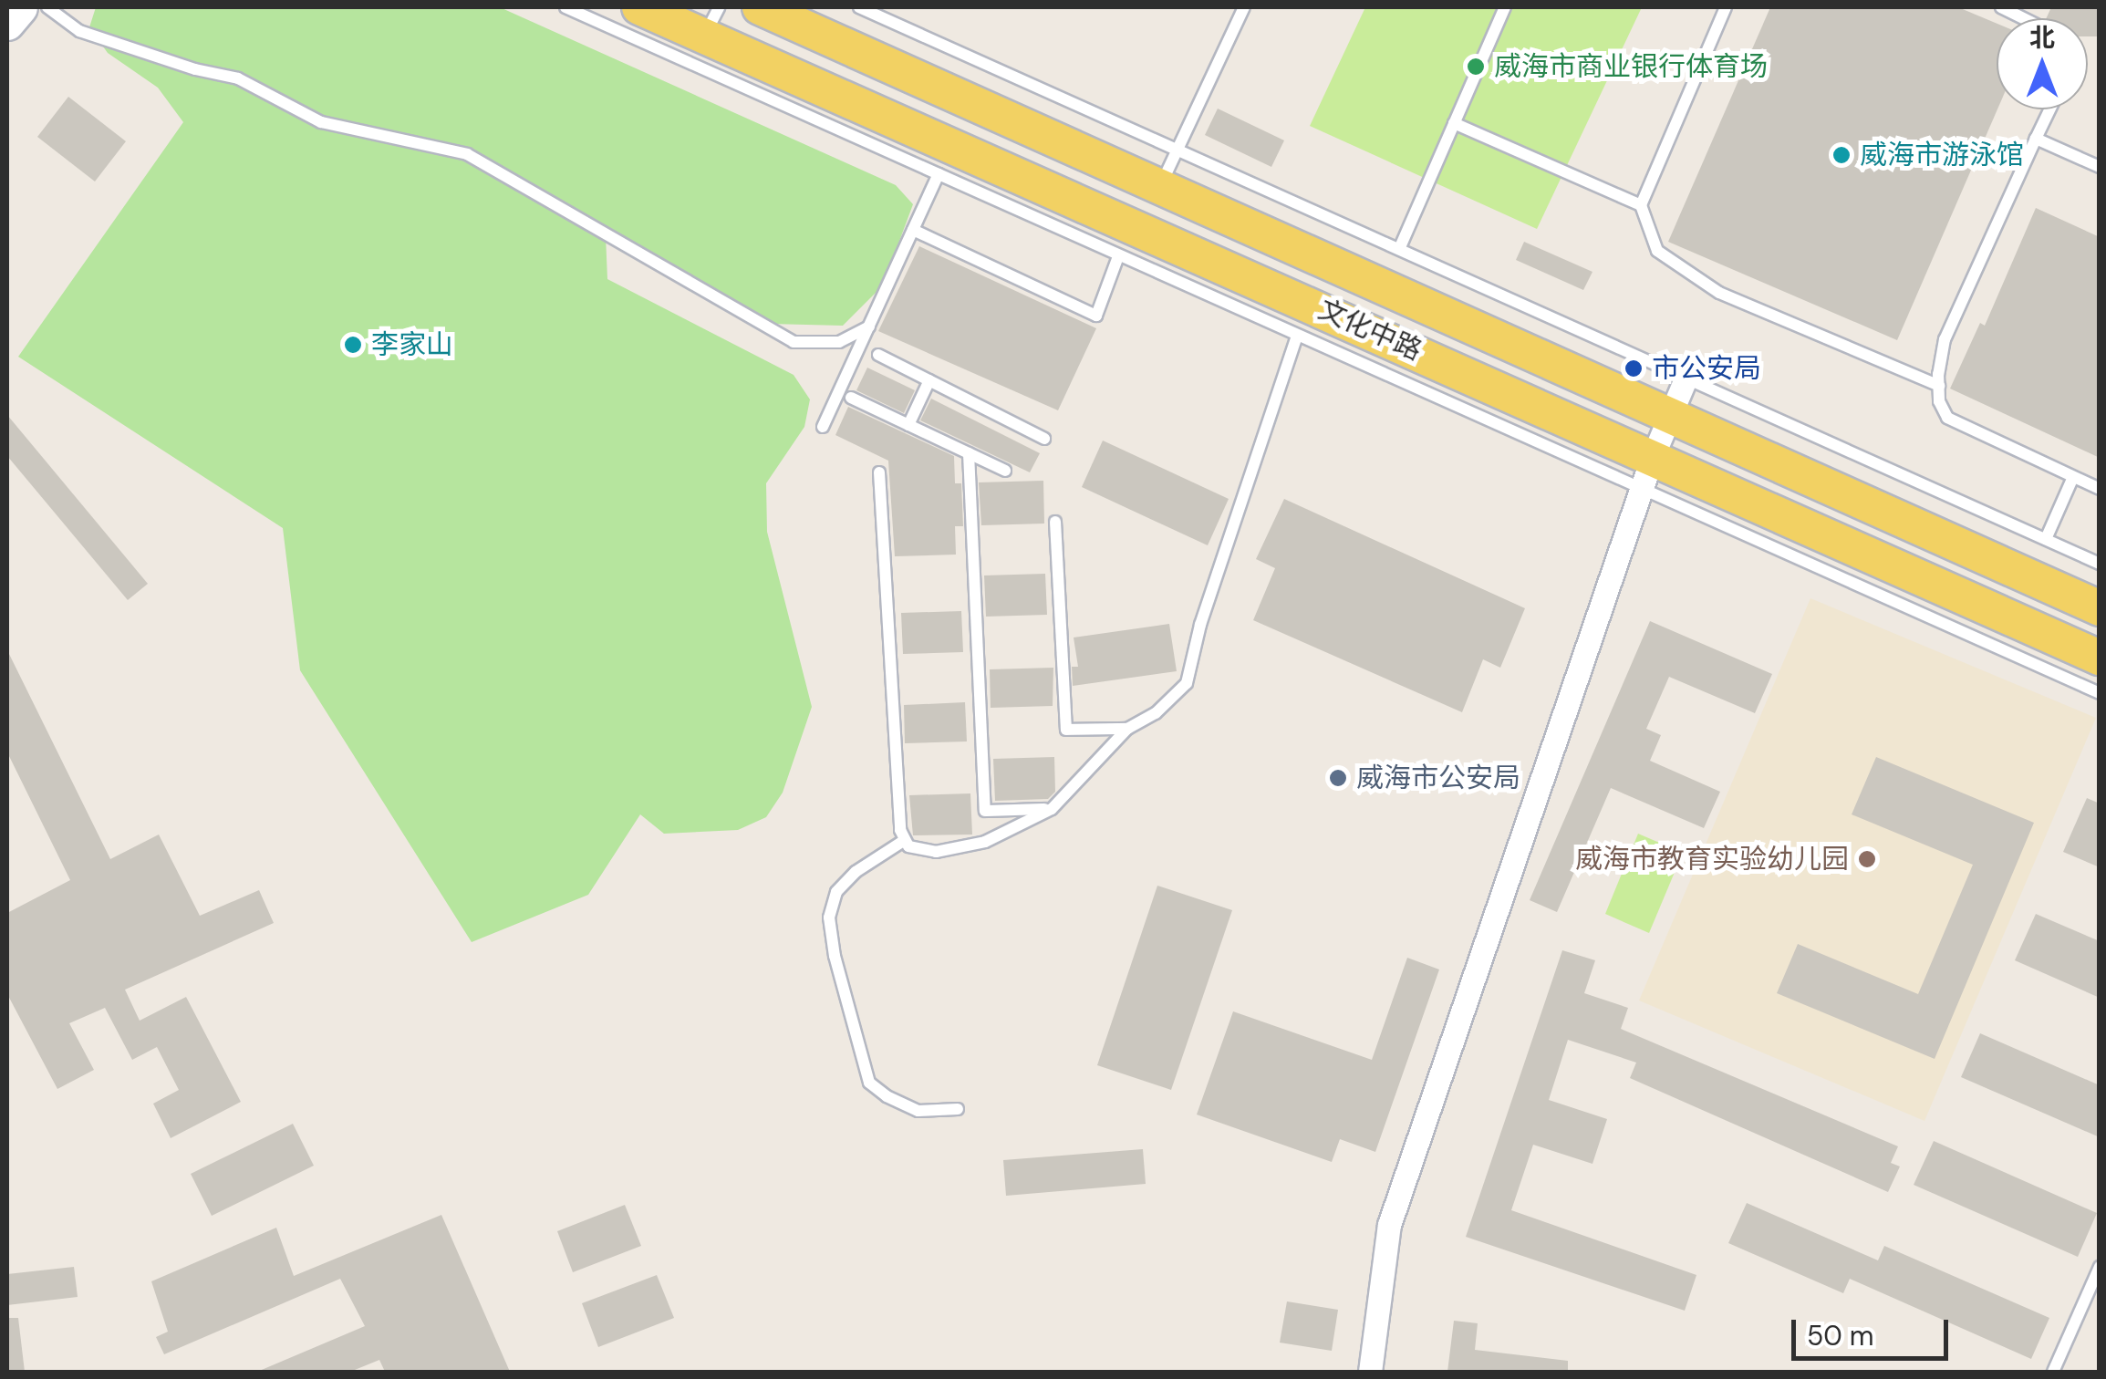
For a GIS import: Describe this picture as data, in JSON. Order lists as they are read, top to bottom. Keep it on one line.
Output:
{"streets":{"main road":["文化中路"]},"places":["威海市商业银行体育场","威海市游泳馆","李家山","市公安局","威海市公安局","威海市教育实验幼儿园"],"scale_bar":"50 m","north":"top"}
